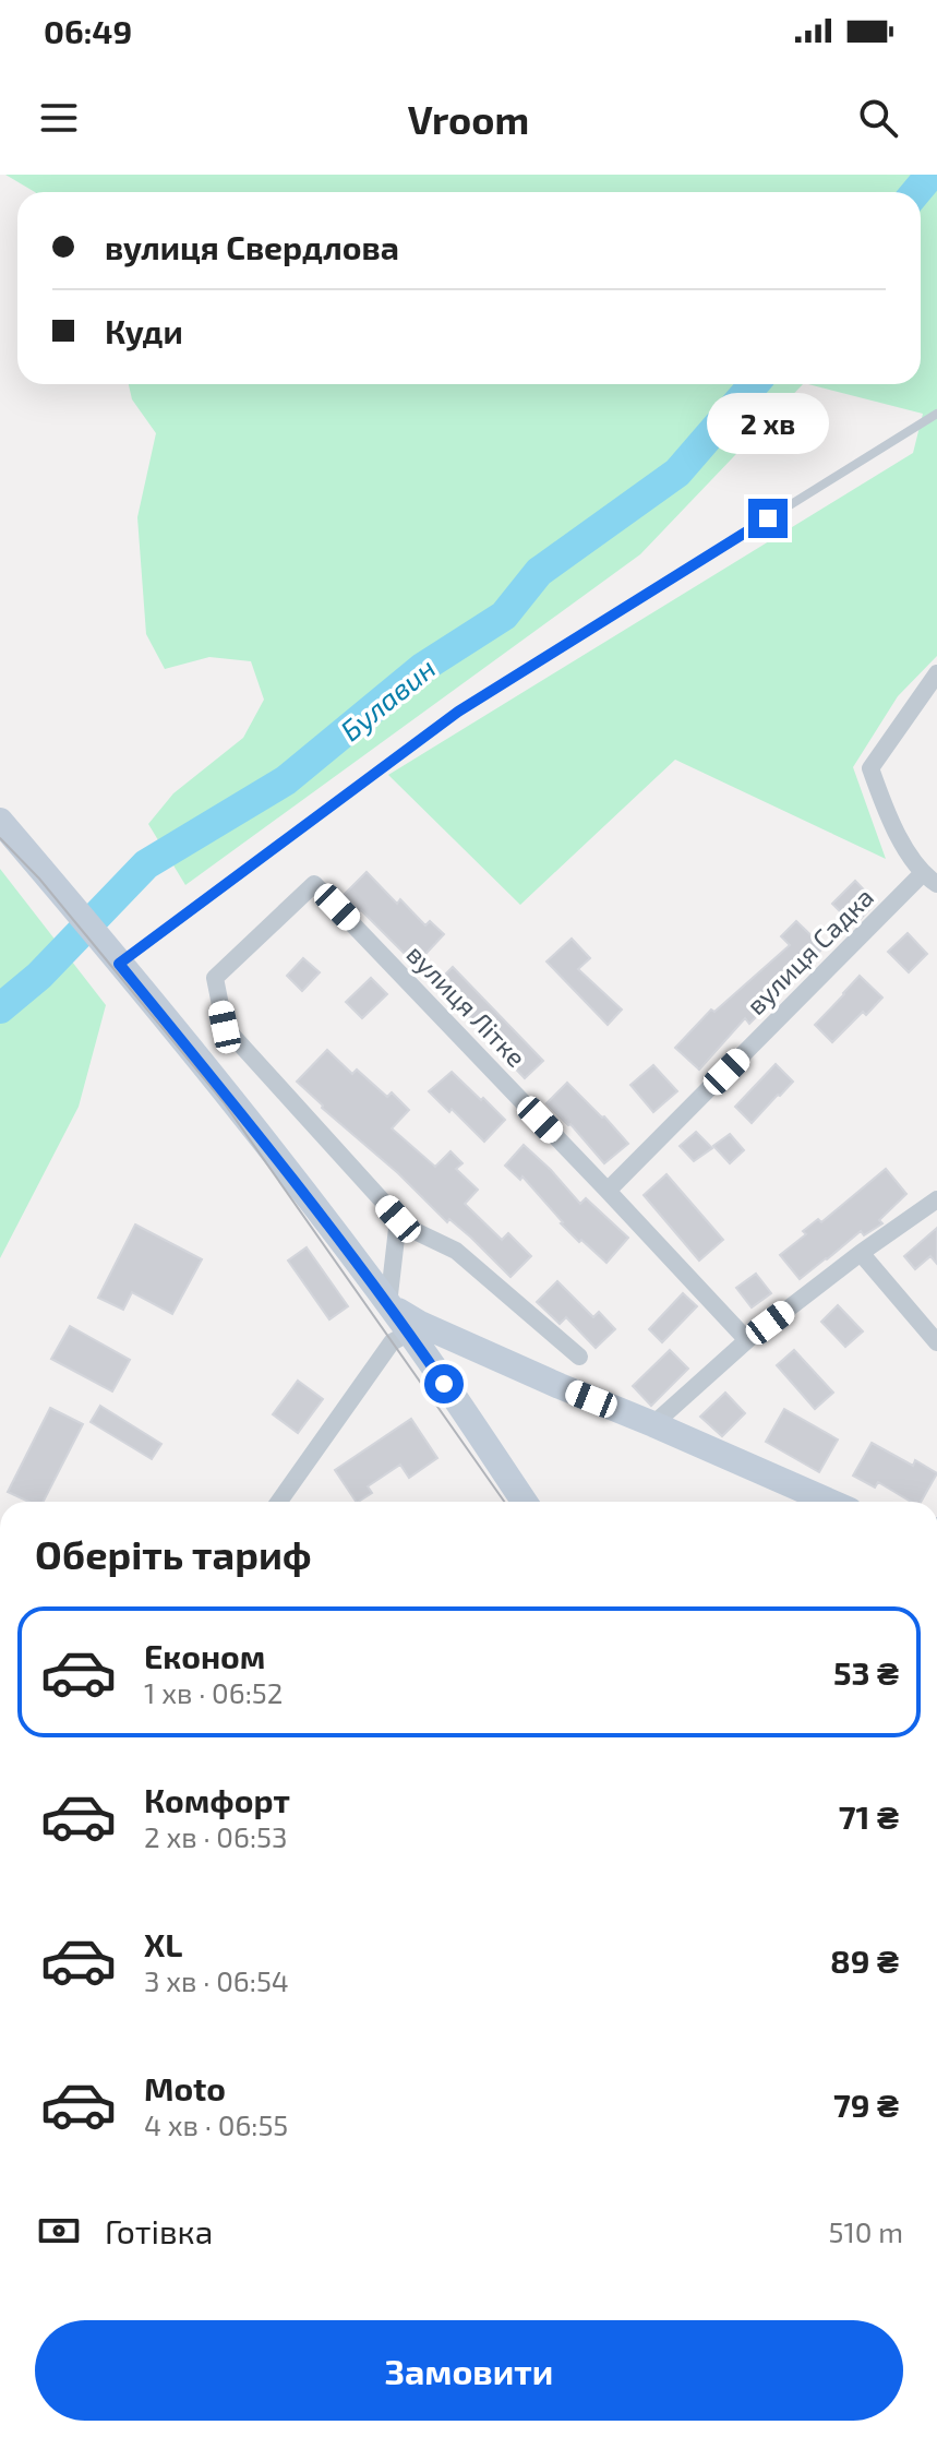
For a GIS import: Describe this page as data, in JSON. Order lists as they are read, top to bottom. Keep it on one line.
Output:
{"streets":{"street":["вулиця Садка","вулиця Літке"]},"crossings":[["вулиця Садка","вулиця Літке"]],"water":["Булавин"],"page":{"status":"06:49","header":"Vroom","banner":["вулиця Свердлова","Куди"],"bubble":"2 хв","heading":"Оберіть тариф","list":[{"name":"Економ","note":"1 хв · 06:52","value":"53 ₴"},{"name":"Комфорт","note":"2 хв · 06:53","value":"71 ₴"},{"name":"XL","note":"3 хв · 06:54","value":"89 ₴"},{"name":"Moto","note":"4 хв · 06:55","value":"79 ₴"}],"pay":["Готівка","510 m"],"buttons":"Замовити"}}
